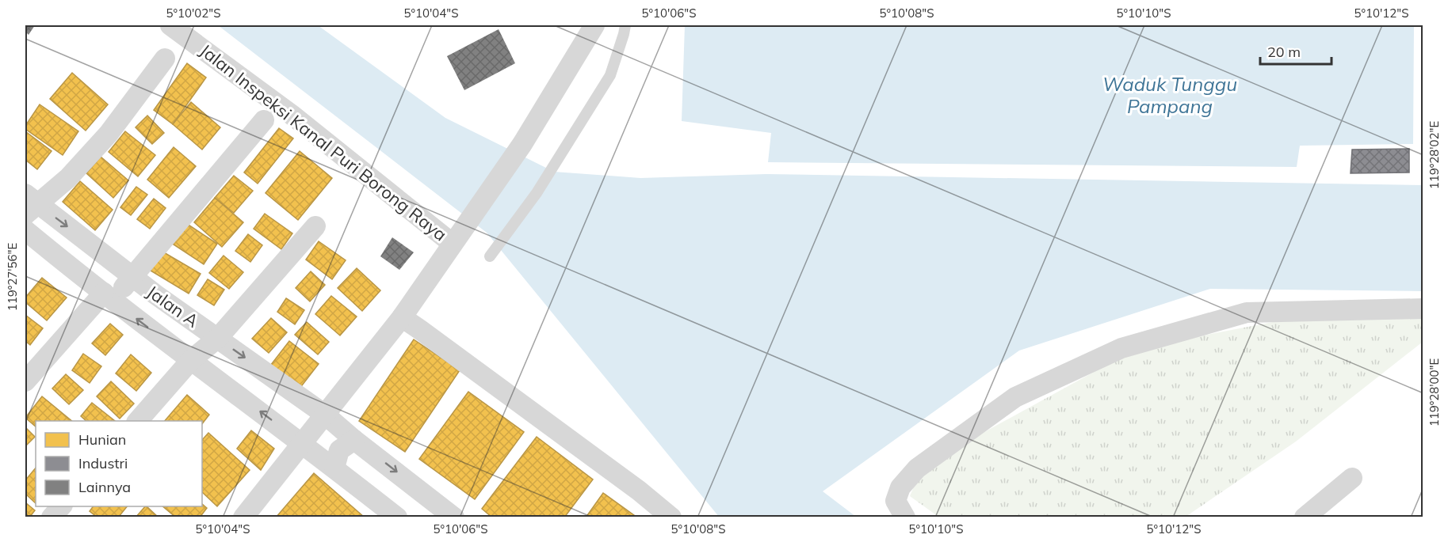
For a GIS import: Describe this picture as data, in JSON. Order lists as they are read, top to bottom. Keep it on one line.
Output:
{"streets":{"street":["Jalan Inspeksi Kanal Puri Borong Raya","Jalan A"]},"water":["Waduk Tunggu Pampang"],"legend":["Hunian","Industri","Lainnya"],"scale_bar":"20 m","coordinates":["5°10'02\"S","5°10'04\"S","5°10'06\"S","5°10'08\"S","5°10'10\"S","5°10'12\"S","119°28'02\"E","119°27'56\"E","119°28'00\"E"]}
